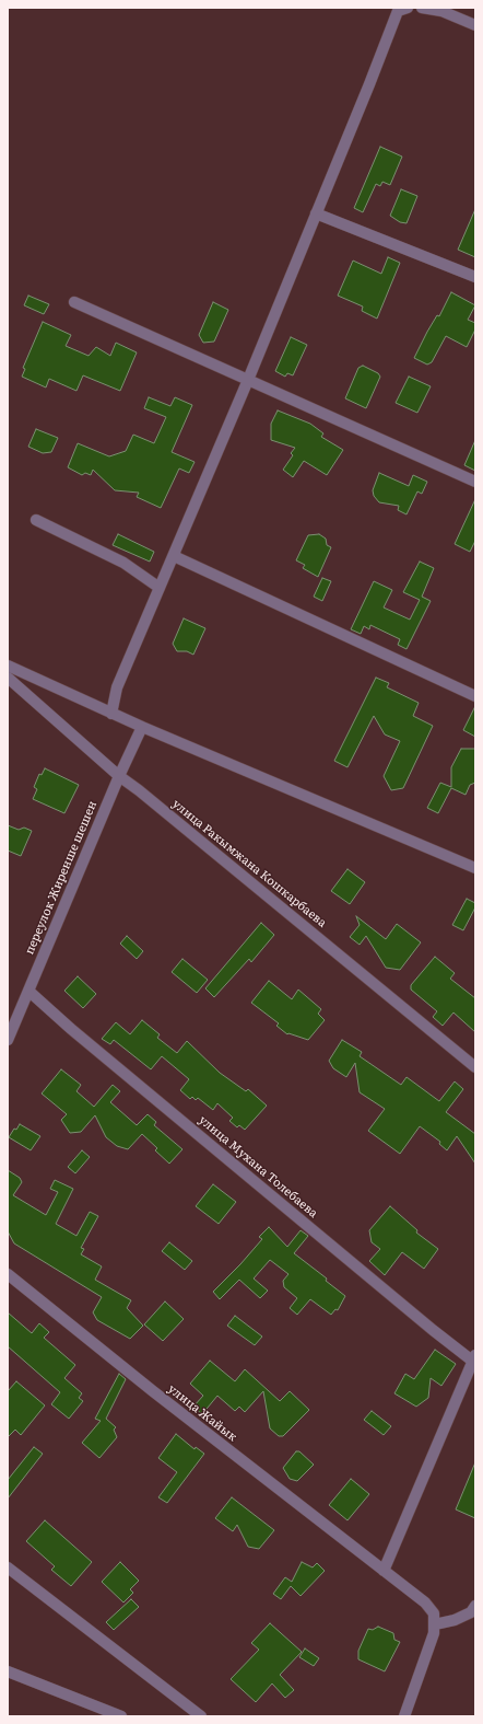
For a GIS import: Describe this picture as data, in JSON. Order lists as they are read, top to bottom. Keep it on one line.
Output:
{"streets":{"street":["улица Ракымжана Кошкарбаева","переулок Жиренше шешен","улица Мухана Толебаева","улица Жайык"]},"crossings":[["улица Ракымжана Кошкарбаева","переулок Жиренше шешен"],["переулок Жиренше шешен","улица Мухана Толебаева"]]}
